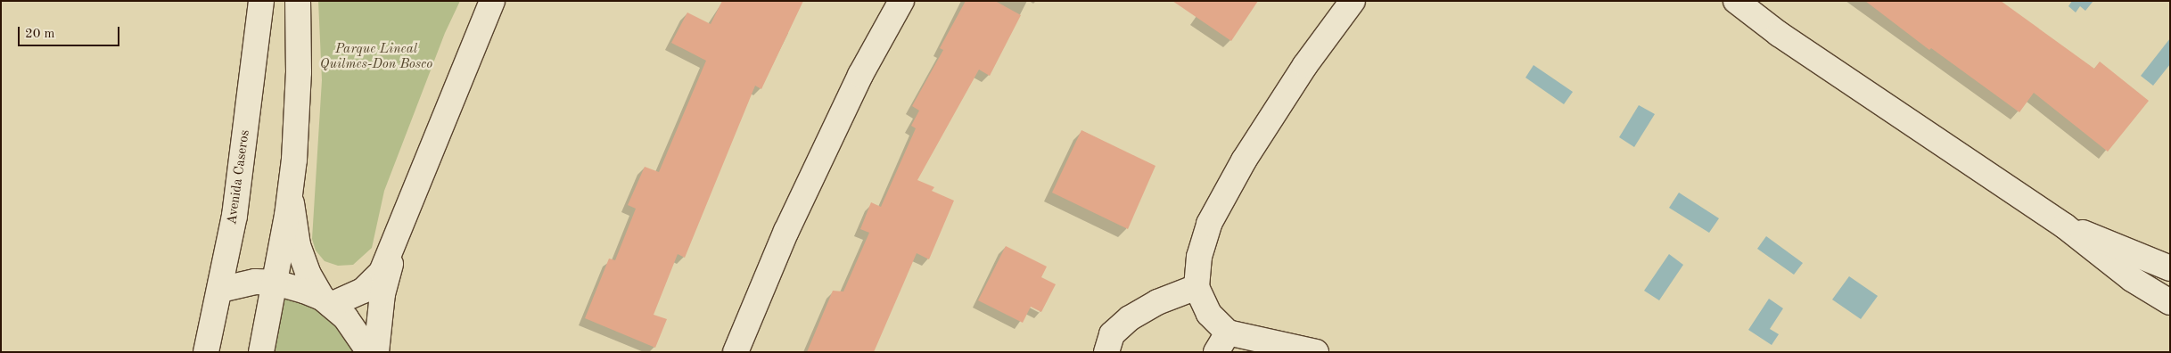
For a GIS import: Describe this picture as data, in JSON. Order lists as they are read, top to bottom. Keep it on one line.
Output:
{"streets":{"street":["Avenida Caseros"]},"parks":["Parque Lineal Quilmes-Don Bosco"],"scale_bar":"20 m"}
